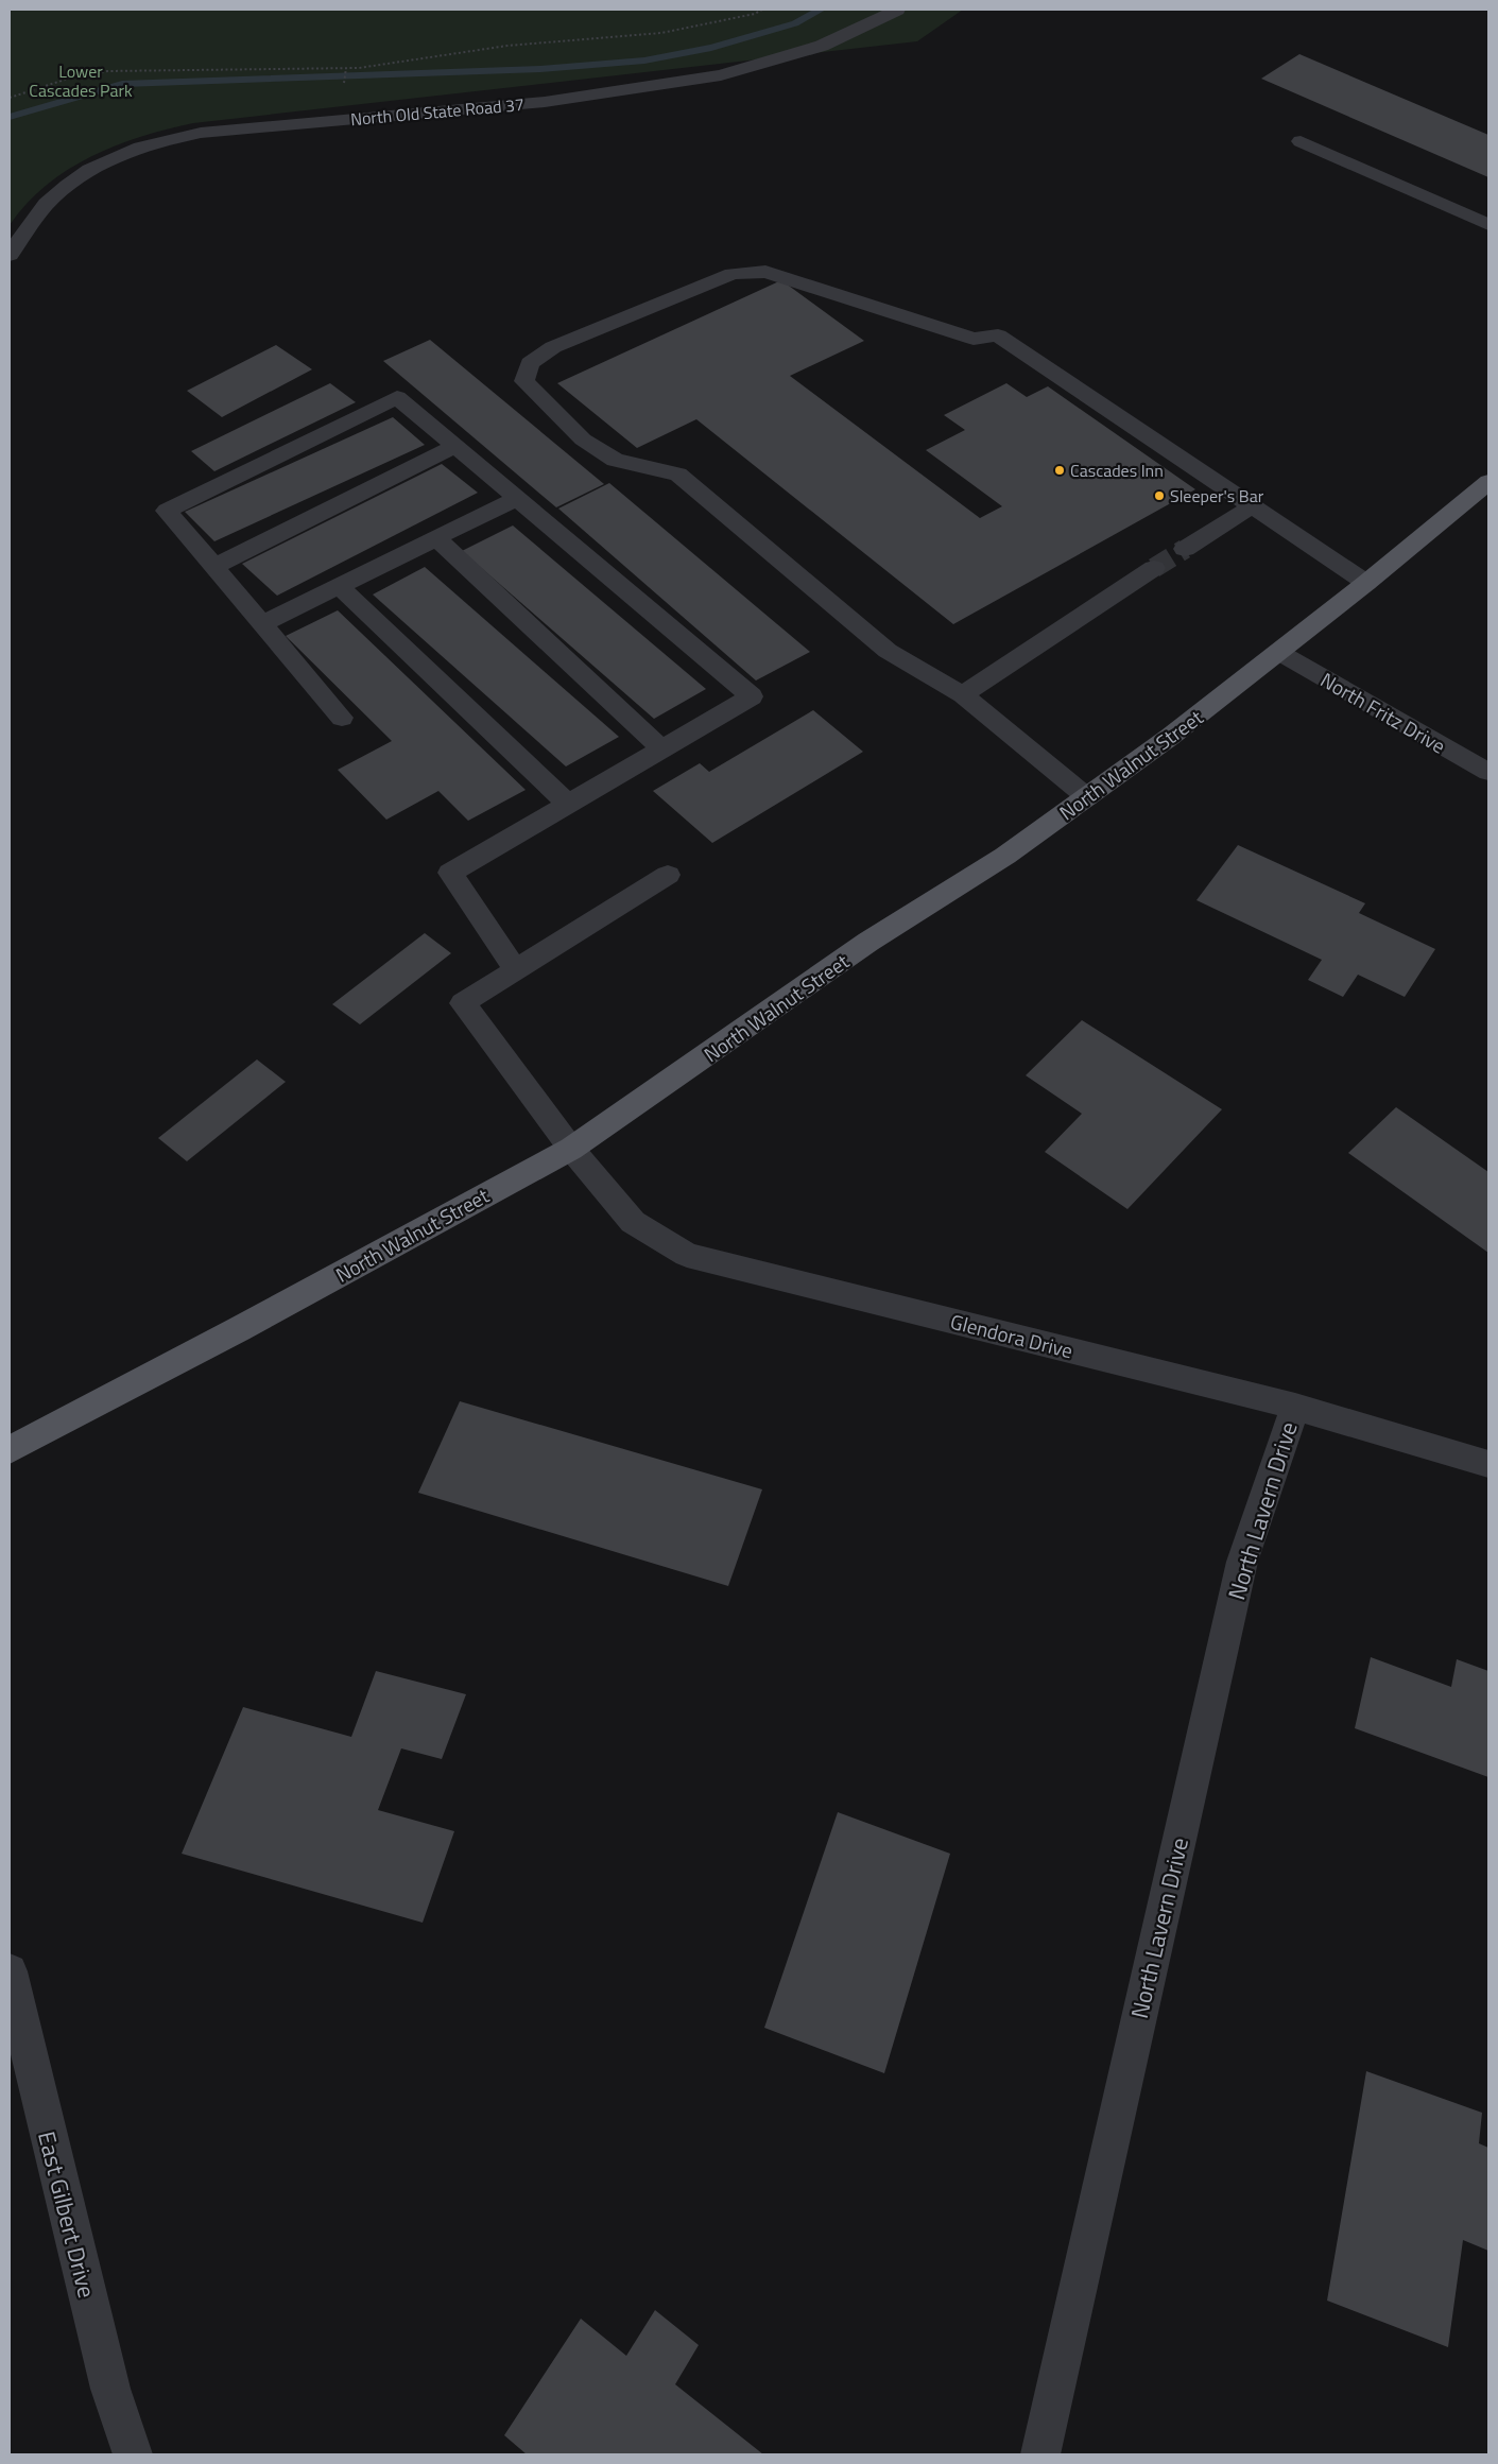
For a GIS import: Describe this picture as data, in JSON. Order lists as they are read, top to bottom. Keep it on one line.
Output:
{"streets":{"main road":["North Walnut Street"],"street":["North Old State Road 37","North Fritz Drive","Glendora Drive","North Lavern Drive","East Gilbert Drive"]},"crossings":[["North Fritz Drive","North Walnut Street"],["North Walnut Street","Glendora Drive"],["Glendora Drive","North Lavern Drive"]],"parks":["Lower Cascades Park"],"places":["Cascades Inn","Sleeper's Bar"]}
